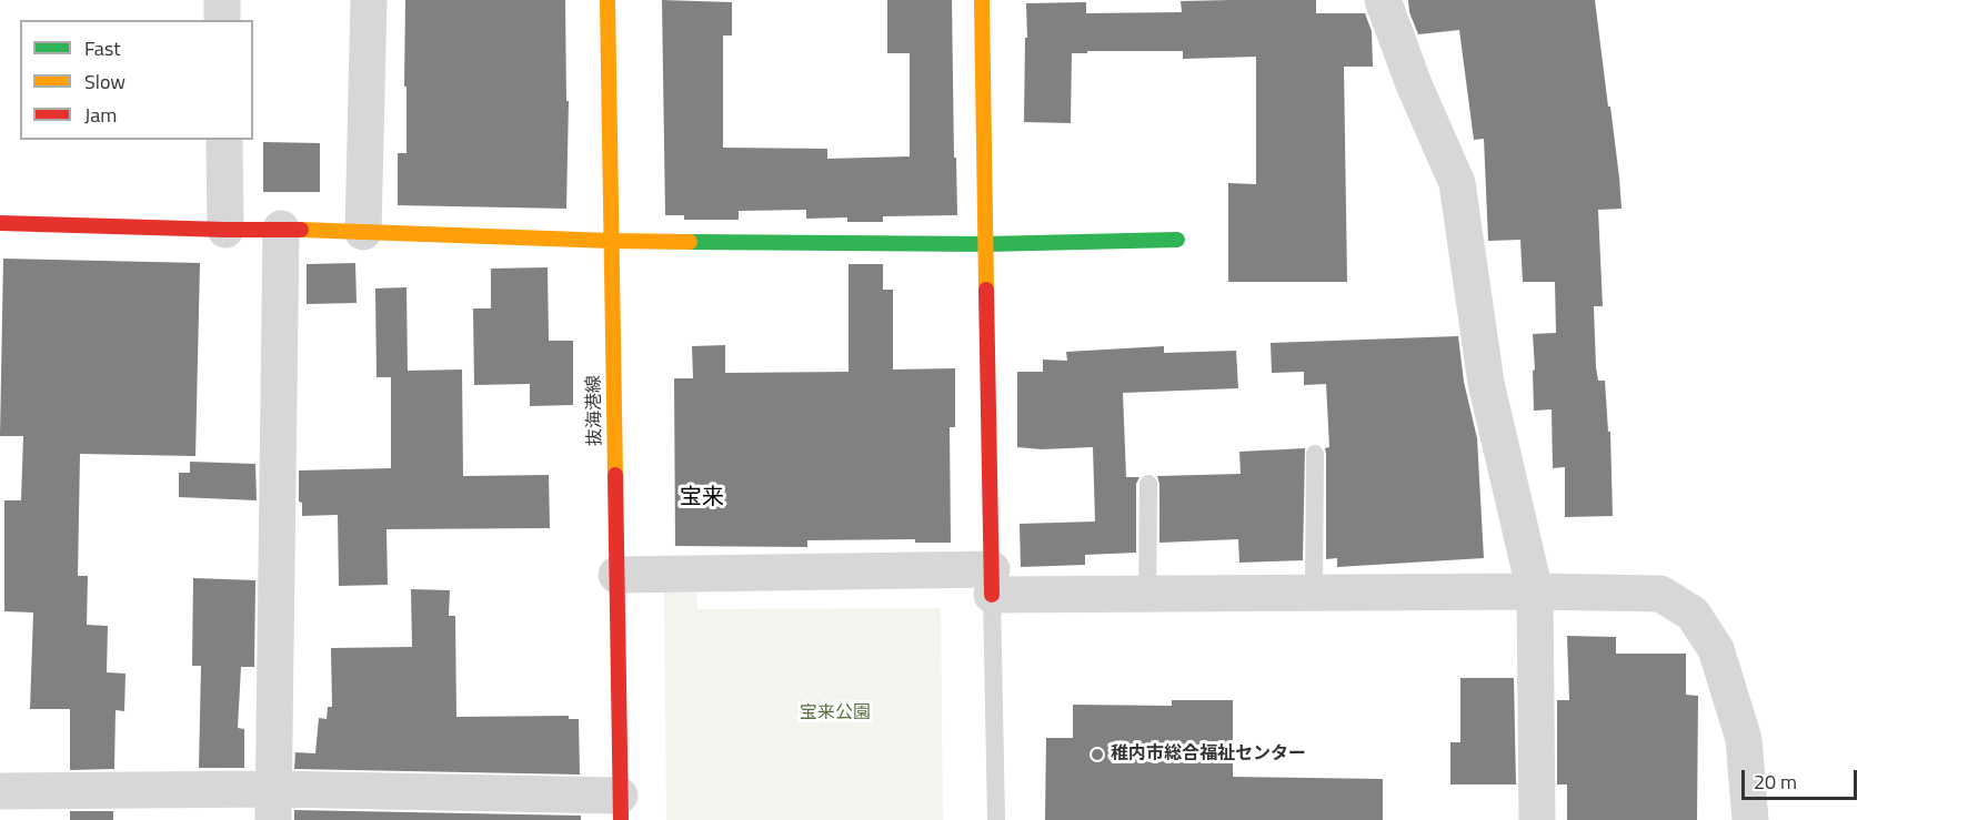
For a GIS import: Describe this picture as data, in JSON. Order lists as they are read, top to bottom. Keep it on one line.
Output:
{"streets":{"street":["抜海港線"]},"districts":["宝来"],"parks":["宝来公園"],"places":["稚内市総合福祉センター"],"legend":["Fast","Slow","Jam"],"scale_bar":"20 m"}
